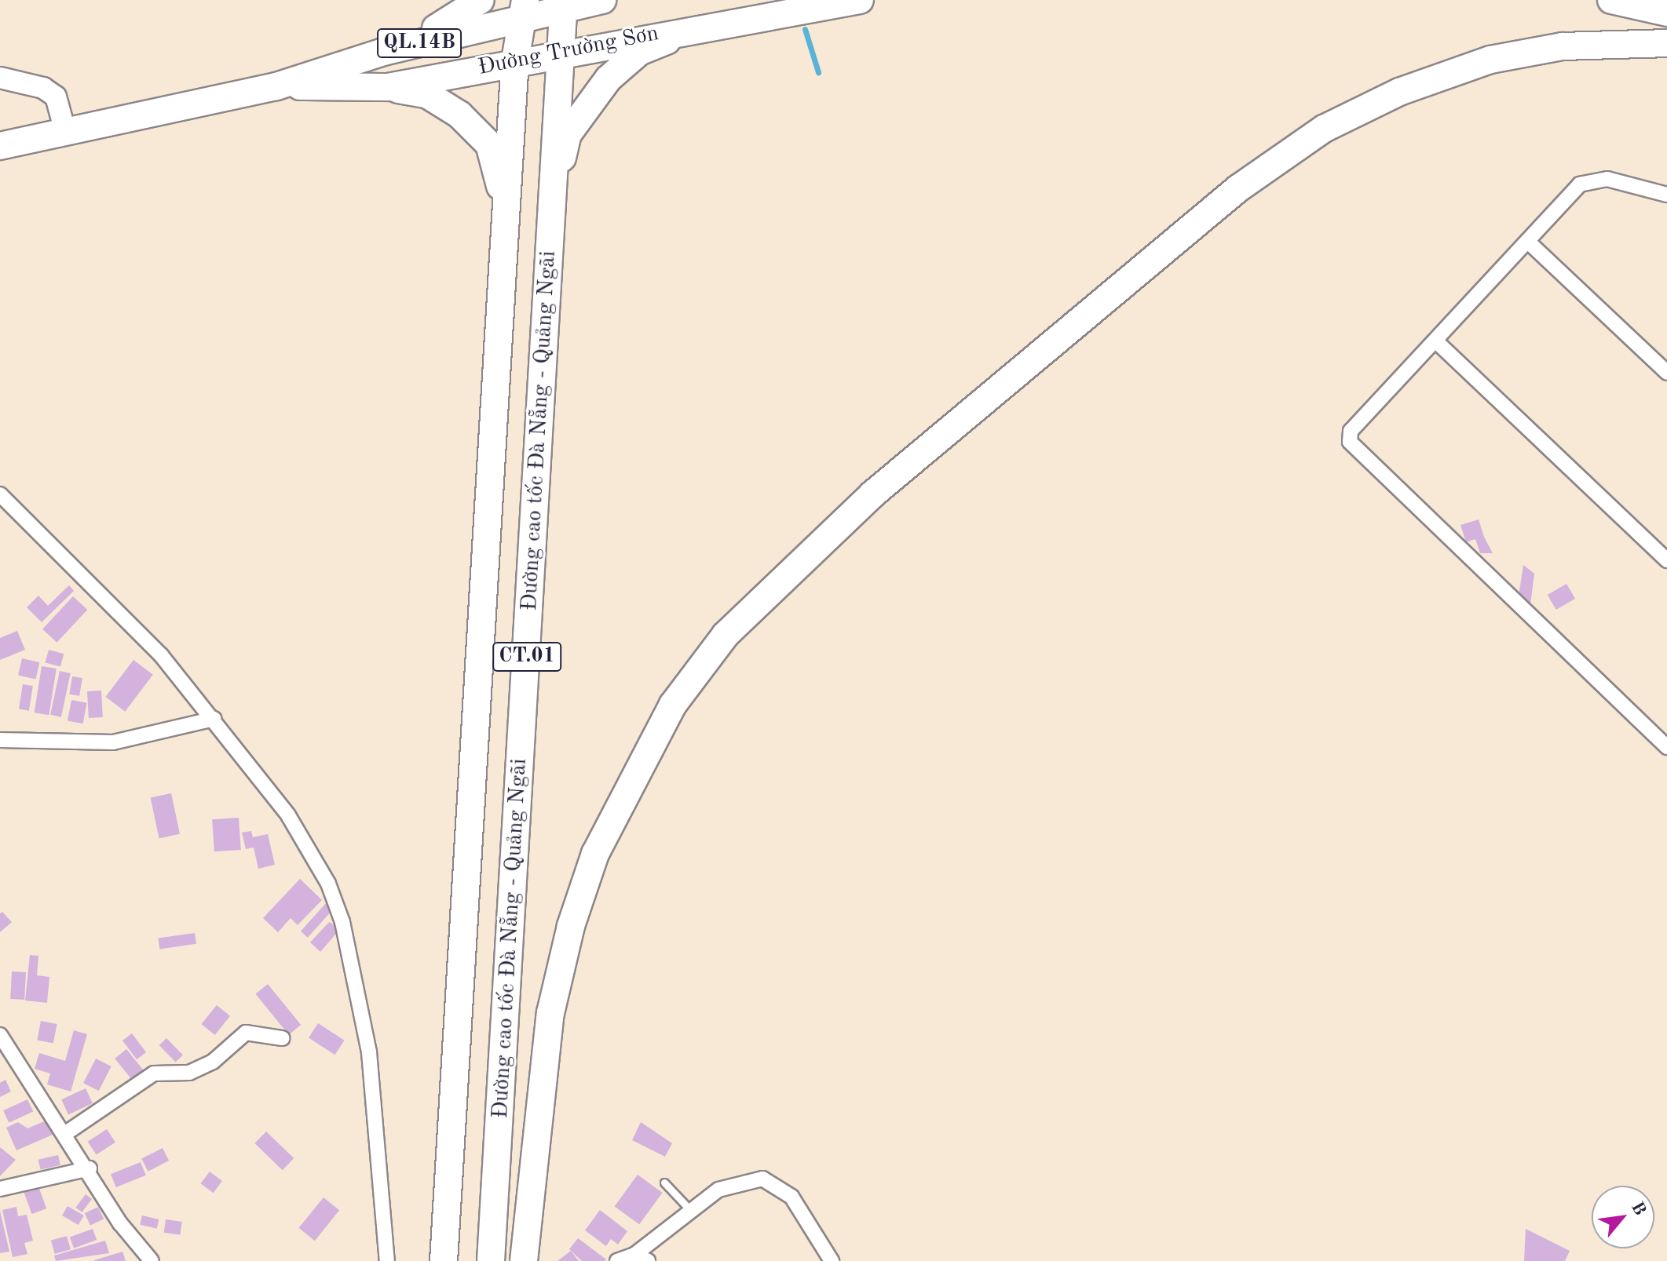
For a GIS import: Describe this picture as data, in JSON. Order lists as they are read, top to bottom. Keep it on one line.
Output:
{"streets":{"highway":["QL.14B","Đường Trường Sơn","Đường cao tốc Đà Nẵng - Quảng Ngãi","CT.01"]},"crossings":[["Đường Trường Sơn","Đường cao tốc Đà Nẵng - Quảng Ngãi"]],"north":"top right"}
